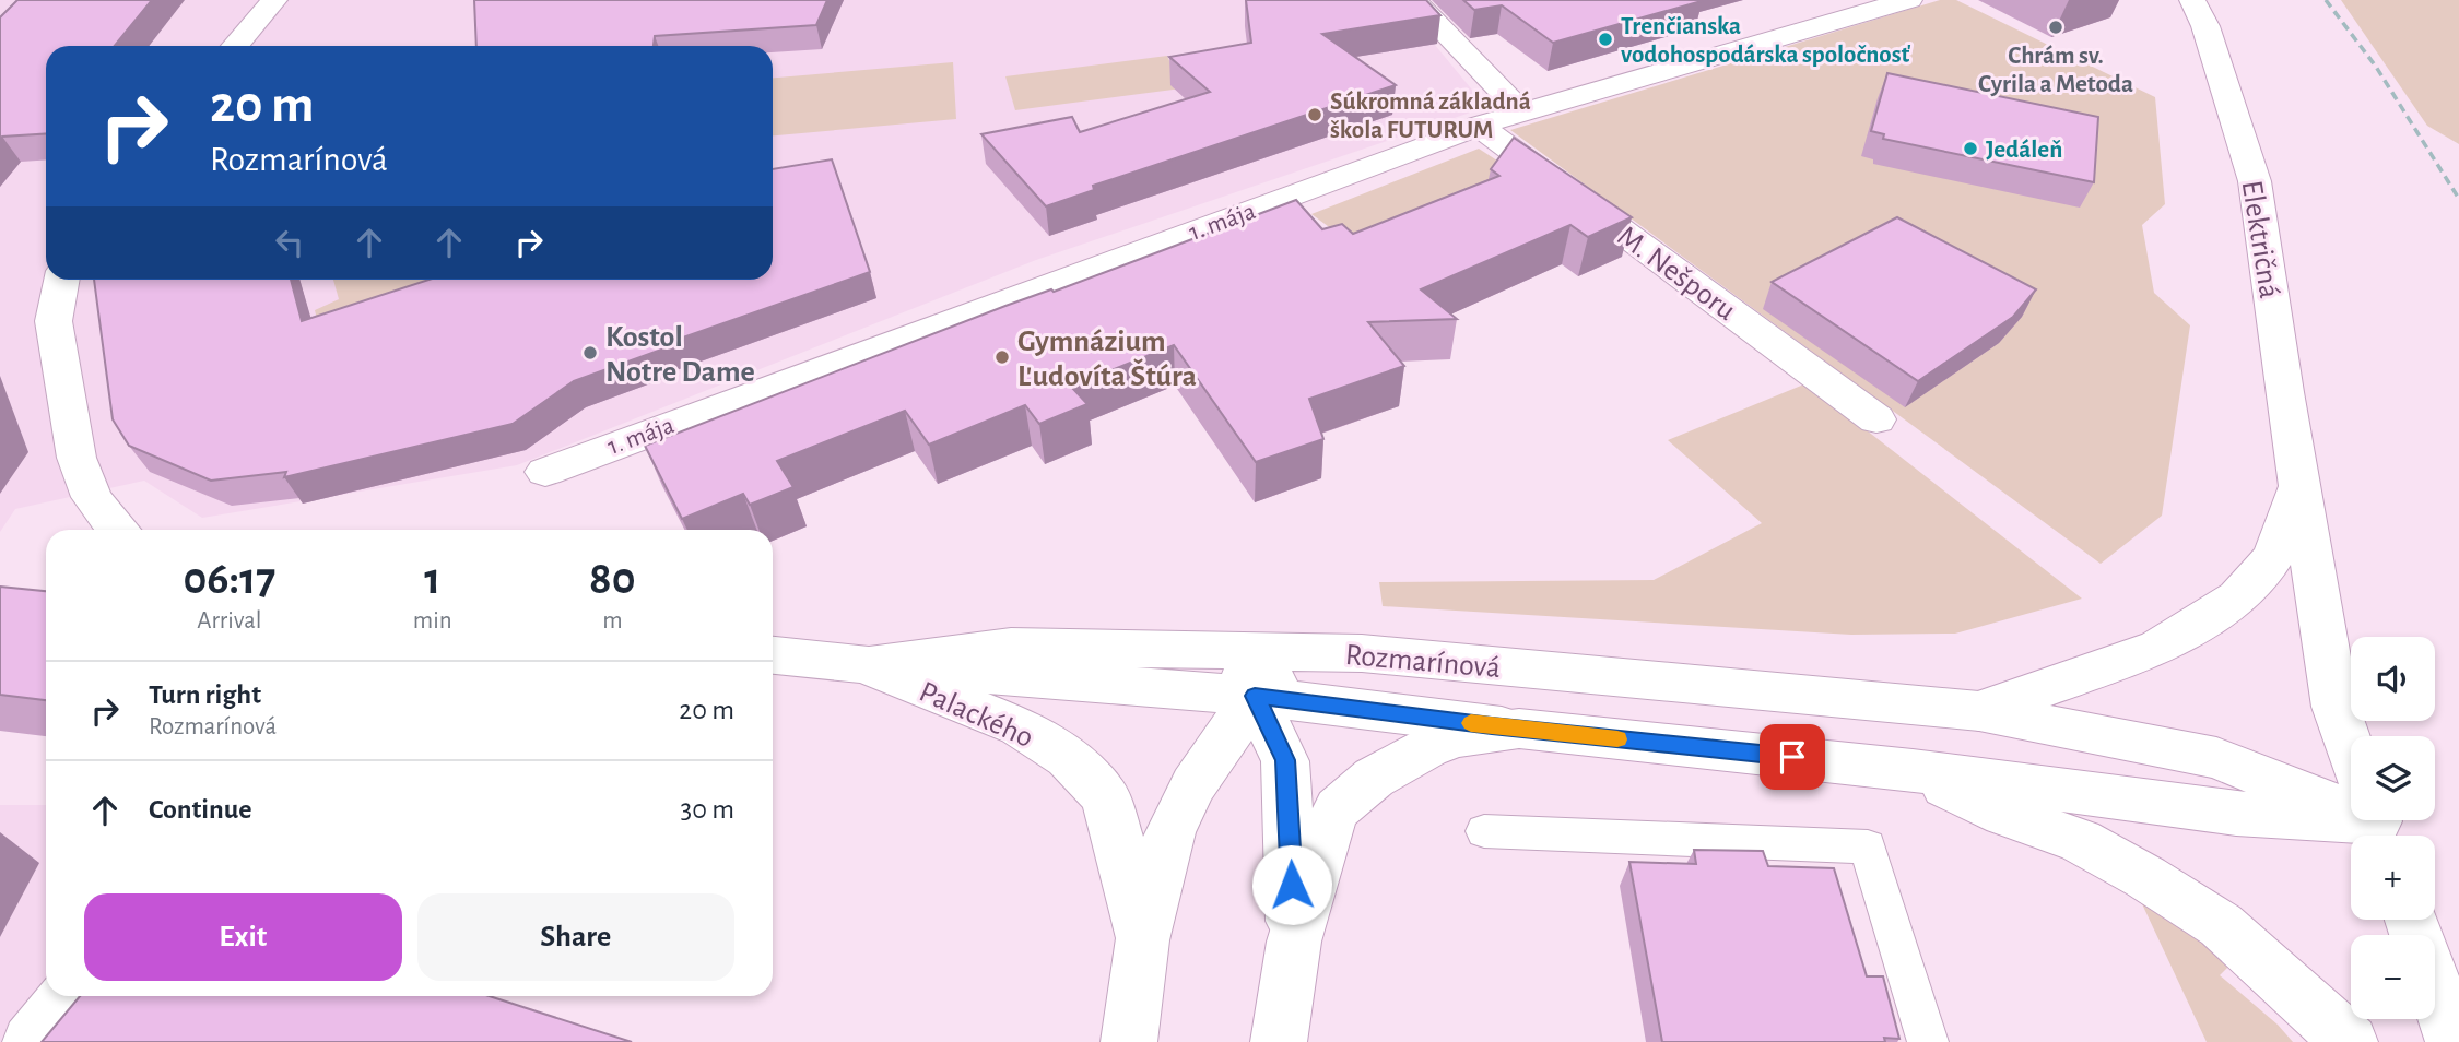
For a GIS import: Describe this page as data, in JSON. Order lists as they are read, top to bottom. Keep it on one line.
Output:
{"streets":{"street":["1. mája","Električná","M. Nešporu","Rozmarínová","Palackého"]},"crossings":[["1. mája","M. Nešporu"],["Rozmarínová","Palackého"]],"places":["Chrám sv. Cyrila a Metoda","Trenčianska vodohospodárska spoločnosť","Súkromná základná škola FUTURUM","Jedáleň","Kostol Notre Dame","Gymnázium Ľudovíta Štúra"],"page":{"turn":["20 m","Rozmarínová"],"eta":["06:17","Arrival","1","min","80","m"],"map_buttons":["+","−"],"list":[{"name":"Turn right","note":"Rozmarínová","value":"20 m"},{"name":"Continue","value":"30 m"}],"buttons":["Exit","Share"]}}
